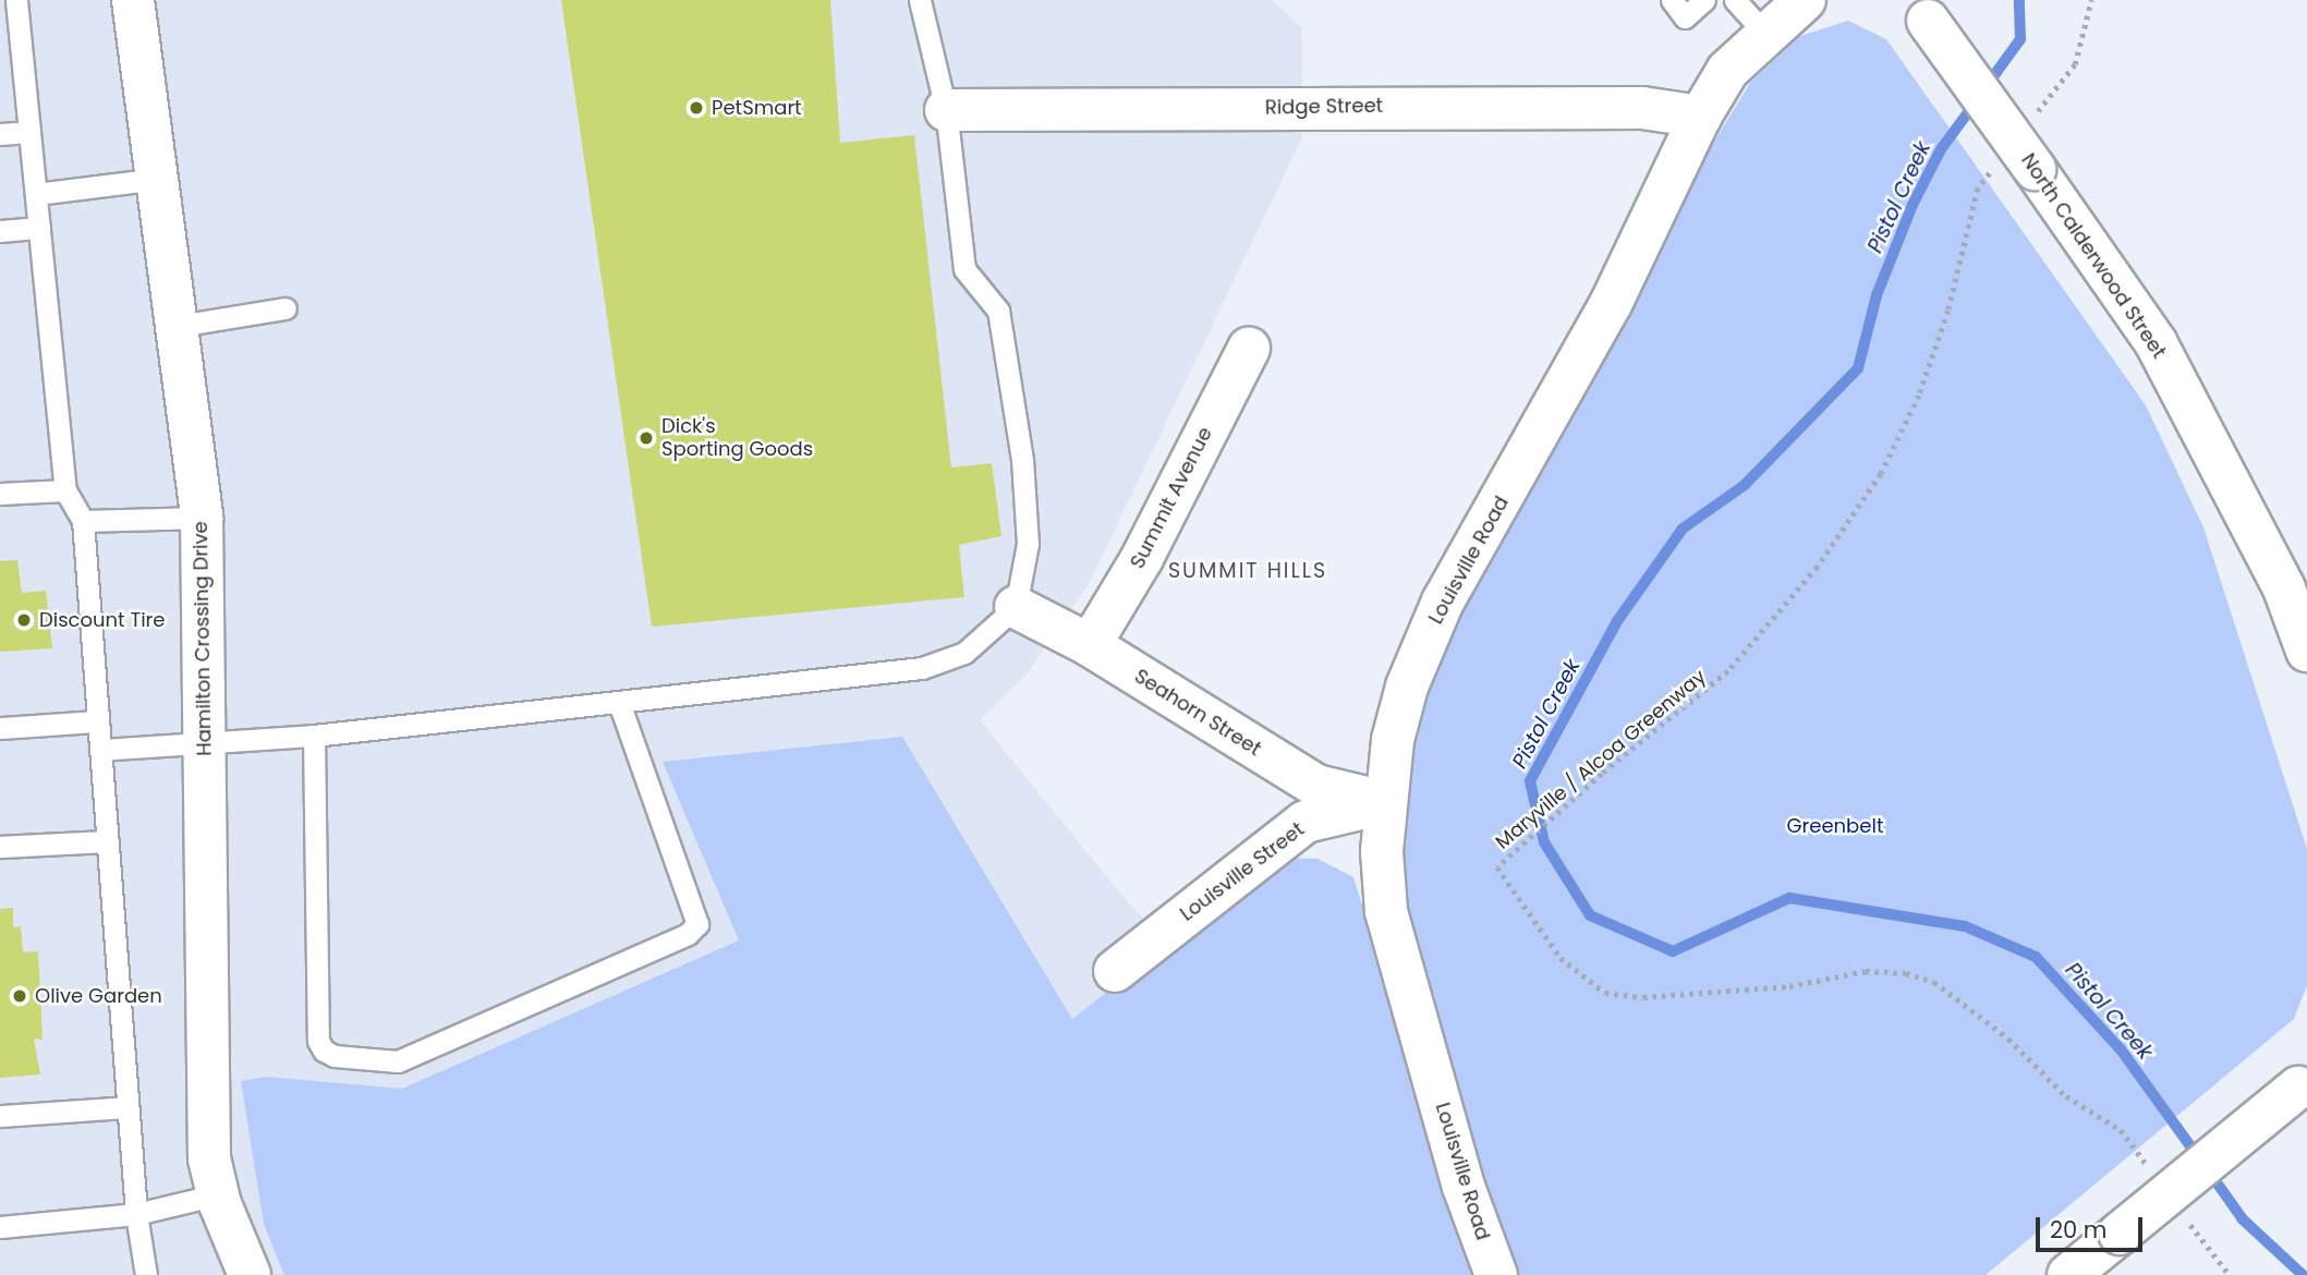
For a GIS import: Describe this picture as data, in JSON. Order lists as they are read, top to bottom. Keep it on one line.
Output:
{"streets":{"street":["Ridge Street","North Calderwood Street","Summit Avenue","Louisville Road","Hamilton Crossing Drive","Seahorn Street","Louisville Street"],"path":["Maryville / Alcoa Greenway"]},"crossings":[["Ridge Street","Louisville Road"],["North Calderwood Street","Maryville / Alcoa Greenway"],["Summit Avenue","Seahorn Street"],["Louisville Road","Seahorn Street"],["Louisville Road","Louisville Street"],["Seahorn Street","Louisville Street"]],"districts":["SUMMIT HILLS"],"water":["Pistol Creek"],"parks":["Greenbelt"],"places":["PetSmart","Dick's Sporting Goods","Discount Tire","Olive Garden"],"scale_bar":"20 m"}
